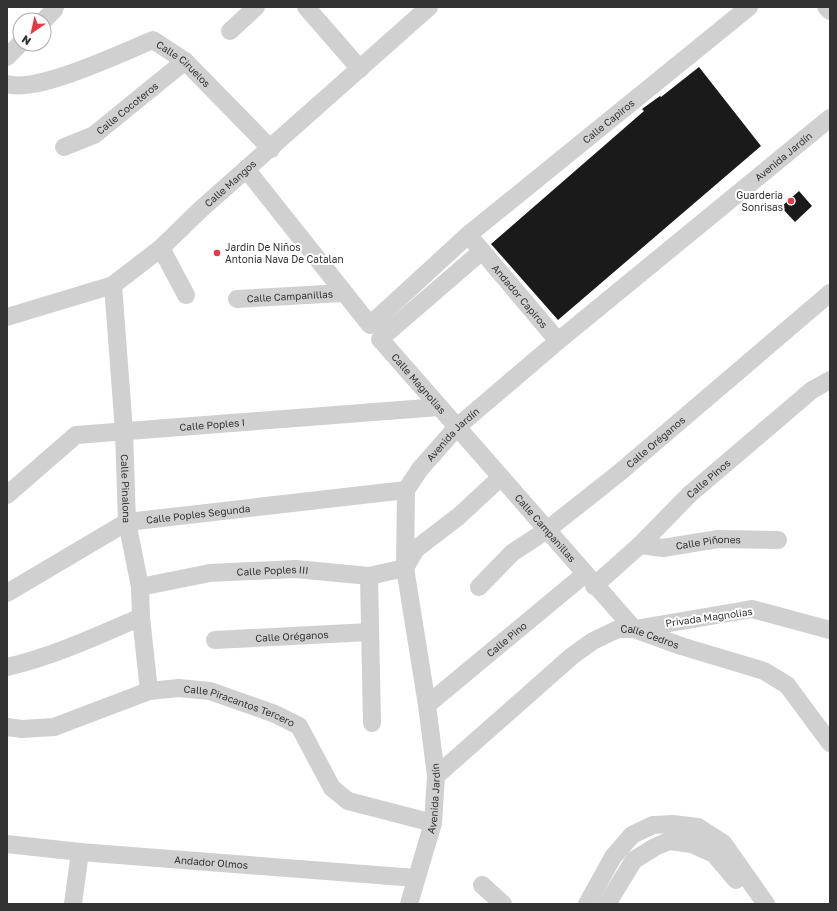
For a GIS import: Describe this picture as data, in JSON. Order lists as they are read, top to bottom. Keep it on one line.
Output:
{"streets":{"street":["Calle Ciruelos","Calle Cocoteros","Calle Capiros","Avenida Jardín","Calle Mangos","Calle Campanillas","Andador Capiros","Calle Magnolias","Calle Poples I","Calle Oréganos","Calle Pinos","Calle Pinalona","Calle Poples Segunda","Calle Piñones","Calle Poples III","Privada Magnolias","Calle Cedros","Calle Pino","Calle Piracantos Tercero","Andador Olmos"]},"crossings":[["Calle Ciruelos","Calle Cocoteros"],["Calle Ciruelos","Calle Mangos"],["Calle Capiros","Calle Magnolias"],["Avenida Jardín","Calle Campanillas"],["Avenida Jardín","Andador Capiros"],["Avenida Jardín","Calle Magnolias"],["Avenida Jardín","Calle Poples Segunda"],["Avenida Jardín","Calle Poples III"],["Avenida Jardín","Calle Cedros"],["Avenida Jardín","Calle Pino"],["Avenida Jardín","Calle Piracantos Tercero"],["Avenida Jardín","Andador Olmos"],["Calle Mangos","Calle Magnolias"],["Calle Mangos","Calle Pinalona"],["Calle Campanillas","Calle Magnolias"],["Calle Campanillas","Calle Oréganos"],["Calle Campanillas","Calle Pinos"],["Calle Campanillas","Privada Magnolias"],["Calle Campanillas","Calle Cedros"],["Calle Campanillas","Calle Pino"],["Calle Magnolias","Calle Poples I"],["Calle Poples I","Calle Pinalona"],["Calle Pinos","Calle Piñones"],["Calle Pinos","Calle Pino"],["Calle Pinalona","Calle Poples Segunda"],["Calle Pinalona","Calle Poples III"],["Calle Pinalona","Calle Piracantos Tercero"],["Privada Magnolias","Calle Cedros"]],"places":["Guarderia Sonrisas","Jardin De Niños Antonia Nava De Catalan"],"north":"bottom left"}
